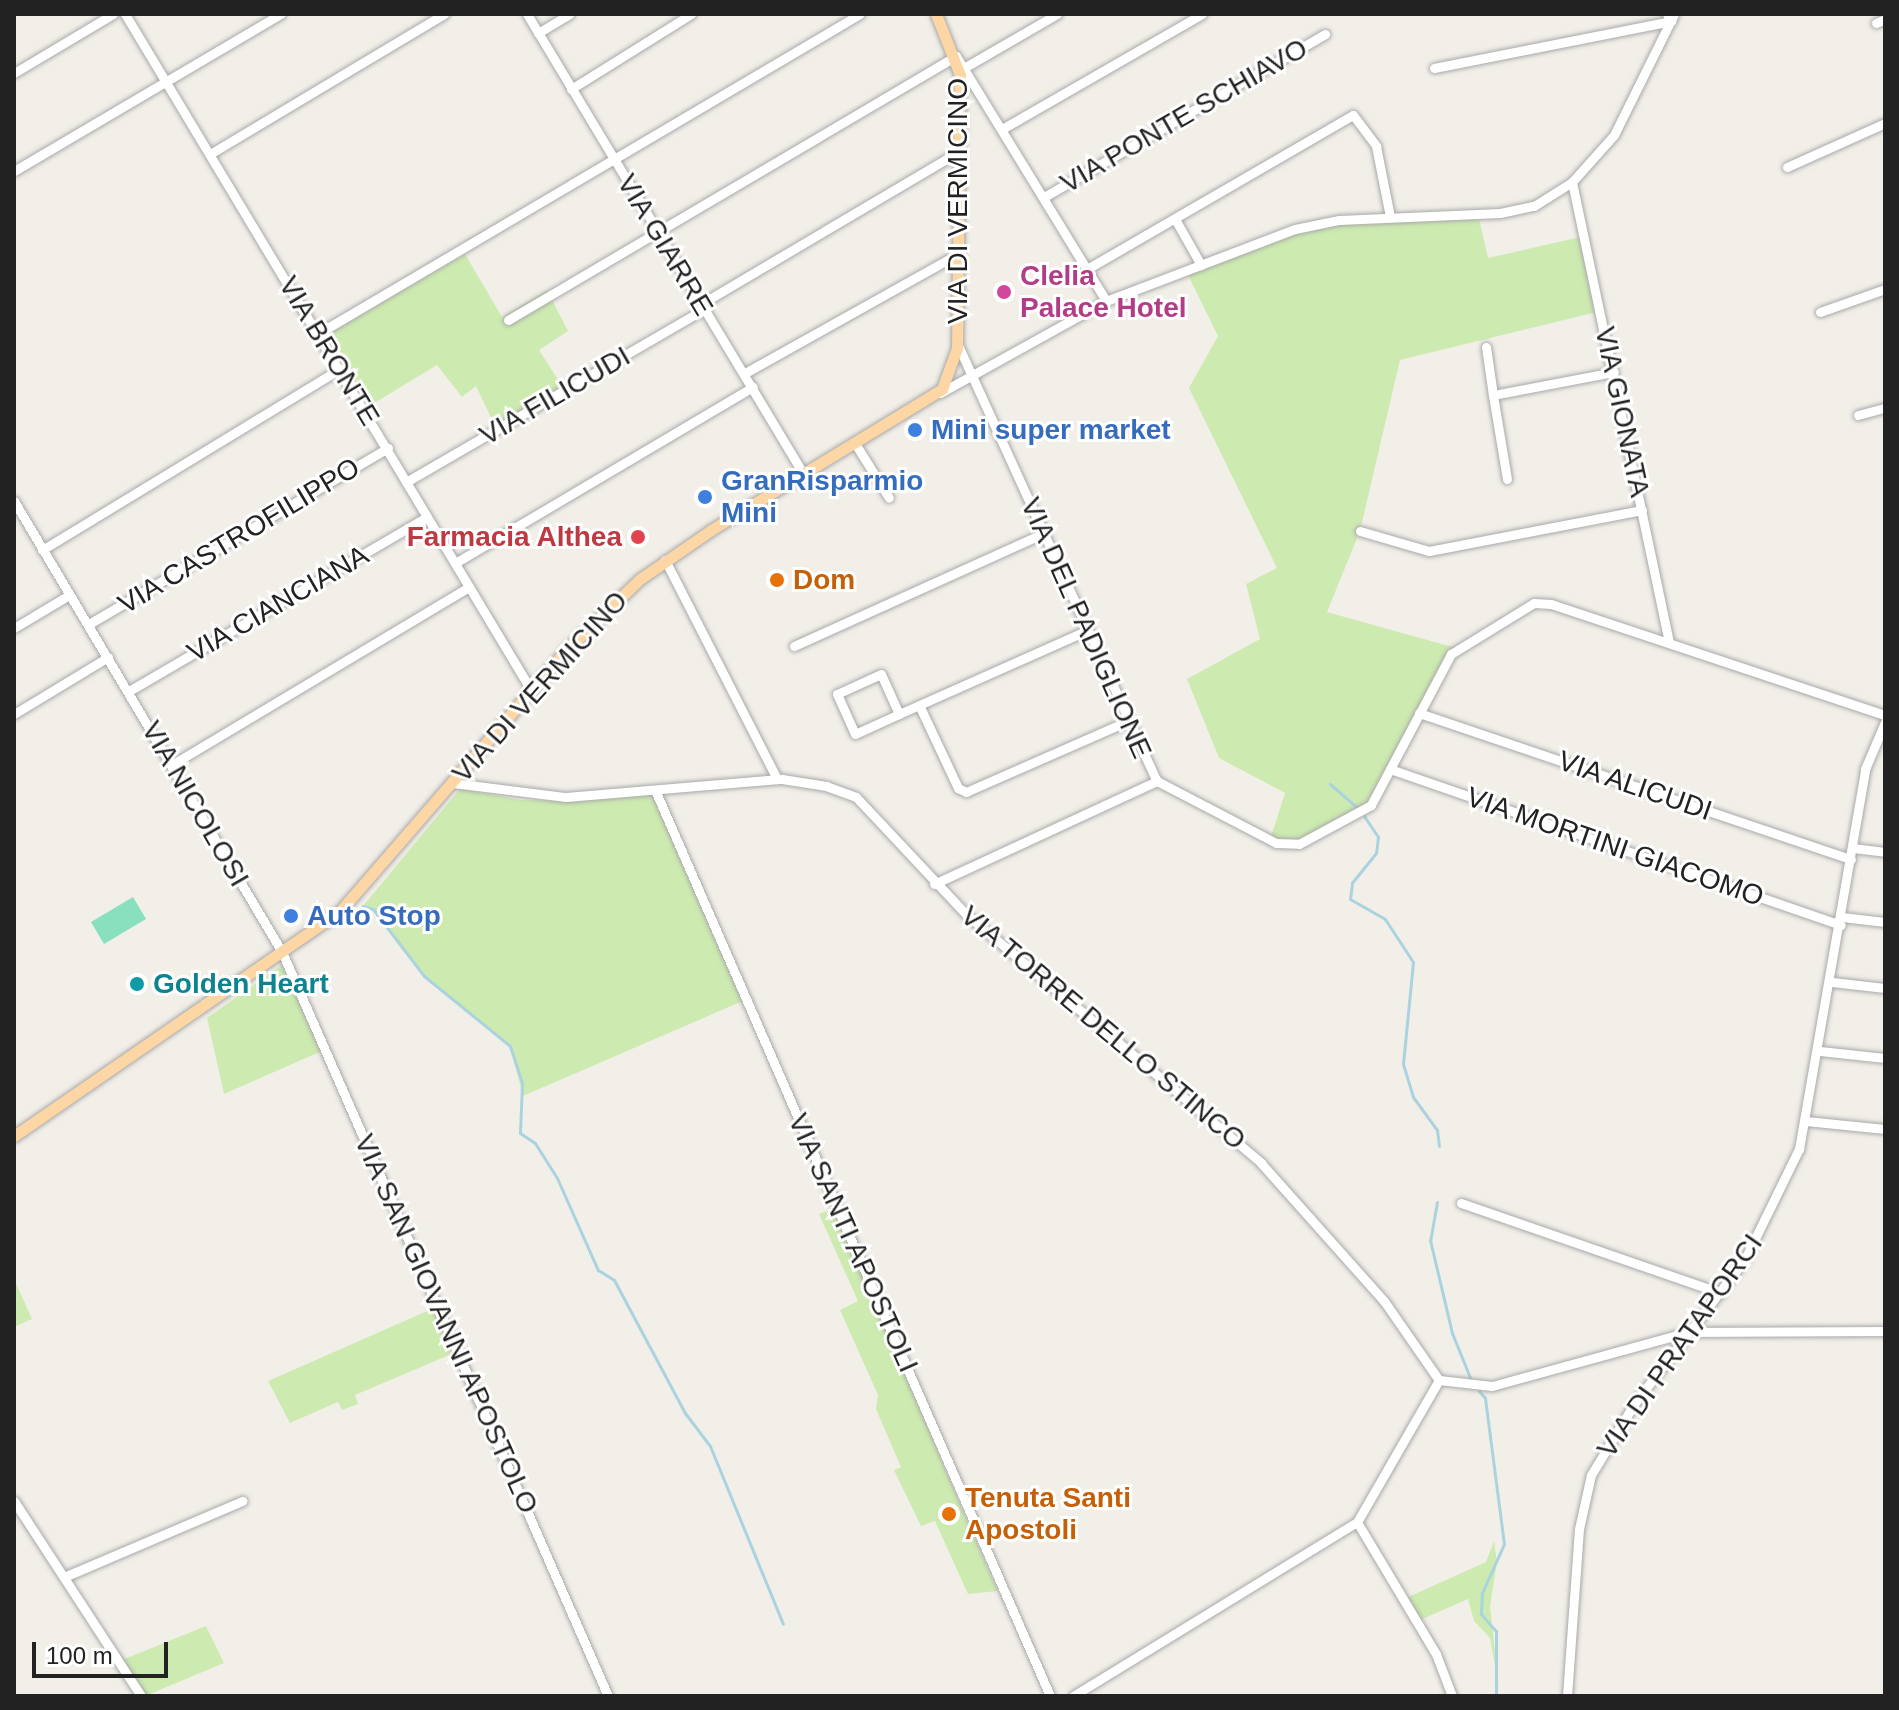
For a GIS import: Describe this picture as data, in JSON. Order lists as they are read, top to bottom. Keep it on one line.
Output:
{"streets":{"main road":["VIA DI VERMICINO"],"street":["VIA PONTE SCHIAVO","VIA GIARRE","VIA BRONTE","VIA FILICUDI","VIA GIONATA","VIA CASTROFILIPPO","VIA CIANCIANA","VIA DEL PADIGLIONE","VIA ALICUDI","VIA NICOLOSI","VIA MORTINI GIACOMO","VIA TORRE DELLO STINCO","VIA SANTI APOSTOLI","VIA SAN GIOVANNI APOSTOLO","VIA DI PRATAPORCI"]},"crossings":[["VIA DI VERMICINO","VIA GIARRE"],["VIA DI VERMICINO","VIA BRONTE"],["VIA DI VERMICINO","VIA FILICUDI"],["VIA DI VERMICINO","VIA DEL PADIGLIONE"],["VIA DI VERMICINO","VIA NICOLOSI"],["VIA DI VERMICINO","VIA TORRE DELLO STINCO"],["VIA DI VERMICINO","VIA SAN GIOVANNI APOSTOLO"],["VIA GIARRE","VIA FILICUDI"],["VIA BRONTE","VIA FILICUDI"],["VIA BRONTE","VIA CASTROFILIPPO"],["VIA BRONTE","VIA CIANCIANA"],["VIA GIONATA","VIA DEL PADIGLIONE"],["VIA CASTROFILIPPO","VIA NICOLOSI"],["VIA CIANCIANA","VIA NICOLOSI"],["VIA DEL PADIGLIONE","VIA ALICUDI"],["VIA DEL PADIGLIONE","VIA MORTINI GIACOMO"],["VIA ALICUDI","VIA DI PRATAPORCI"],["VIA NICOLOSI","VIA SAN GIOVANNI APOSTOLO"],["VIA MORTINI GIACOMO","VIA DI PRATAPORCI"],["VIA TORRE DELLO STINCO","VIA SANTI APOSTOLI"]],"places":["Clelia Palace Hotel","Mini super market","GranRisparmio Mini","Farmacia Althea","Dom","Auto Stop","Golden Heart","Tenuta Santi Apostoli"],"scale_bar":"100 m"}
